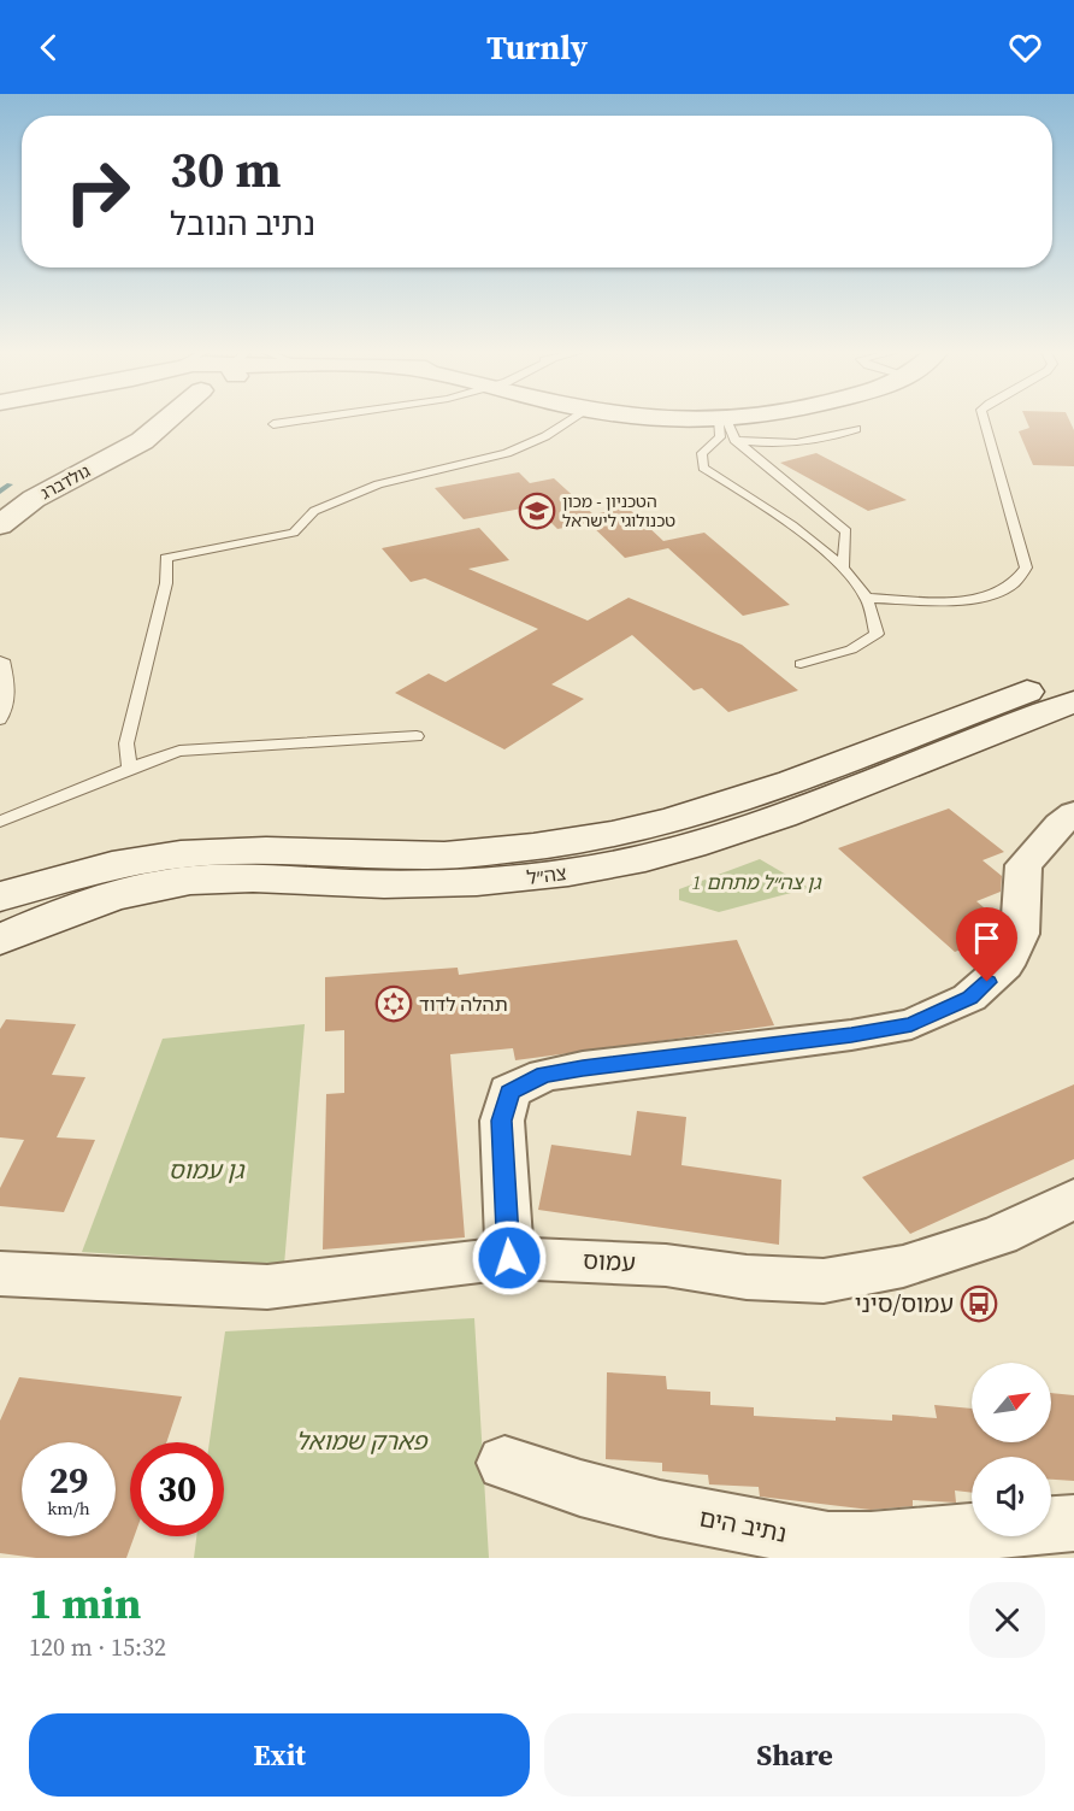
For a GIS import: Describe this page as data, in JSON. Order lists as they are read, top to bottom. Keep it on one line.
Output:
{"streets":{"street":["גולדברג","צה״ל","עמוס","נתיב הים"]},"parks":["גן צה״ל מתחם 1","גן עמוס","פארק שמואל"],"places":{"school or university":["הטכניון - מכון טכנולוגי לישראל"],"synagogue":["תהלה לדוד"],"bus stop":["עמוס/סיני"]},"north":"top right","page":{"header":"Turnly","turn":["30 m","נתיב הנובל"],"speed":"29 km/h","limit":"30","heading":["1 min","120 m · 15:32"],"buttons":["Exit","Share"]}}
